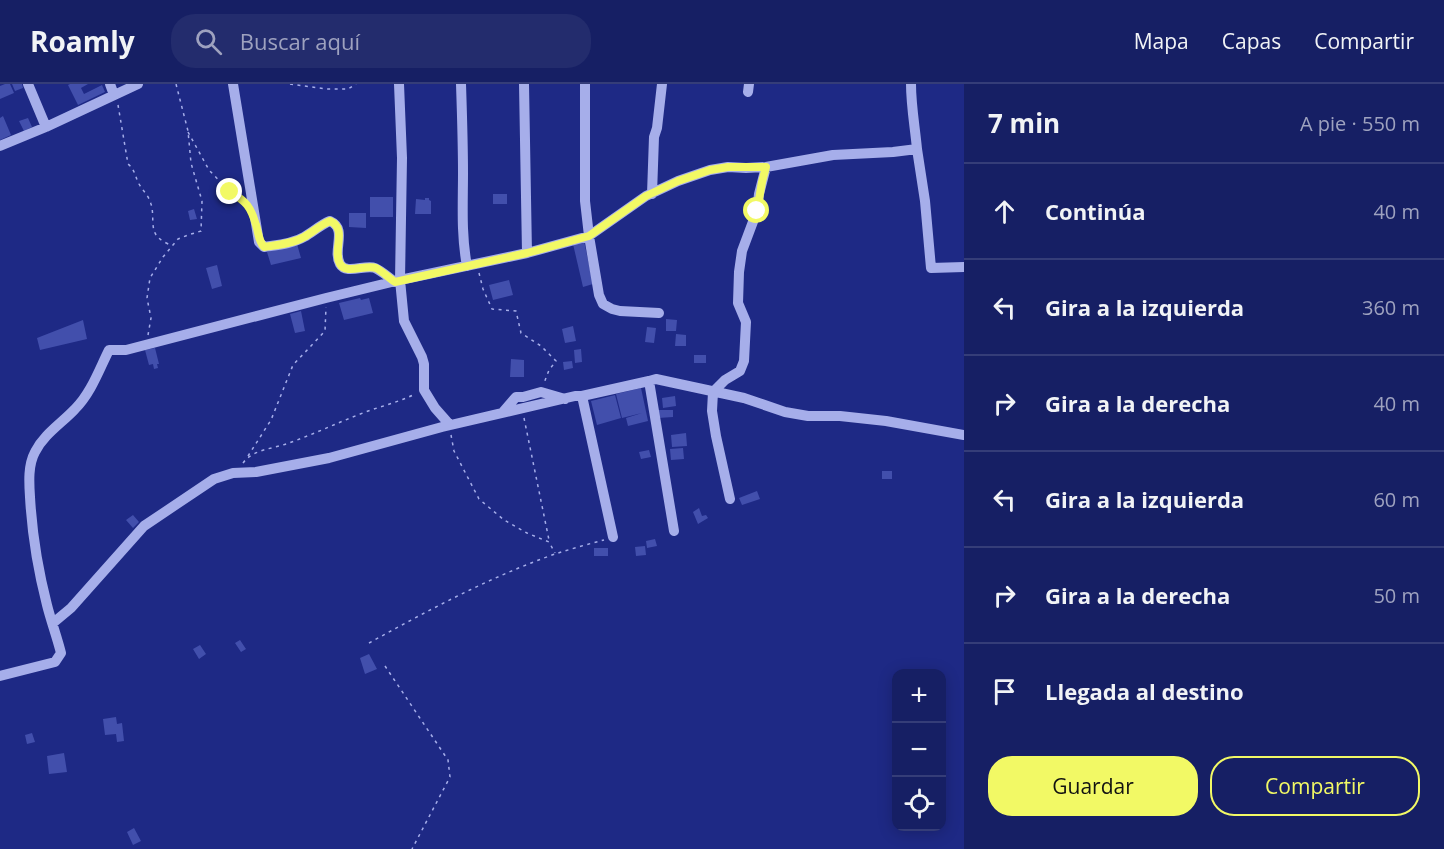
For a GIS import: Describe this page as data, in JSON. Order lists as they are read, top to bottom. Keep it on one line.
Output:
{"page":{"header":"Roamly","search":"Buscar aquí","nav":["Mapa","Capas","Compartir"],"heading":["7 min","A pie · 550 m"],"list":[["Continúa","40 m"],["Gira a la izquierda","360 m"],["Gira a la derecha","40 m"],["Gira a la izquierda","60 m"],["Gira a la derecha","50 m"],"Llegada al destino"],"map_buttons":["+","−"],"buttons":["Guardar","Compartir"]}}
